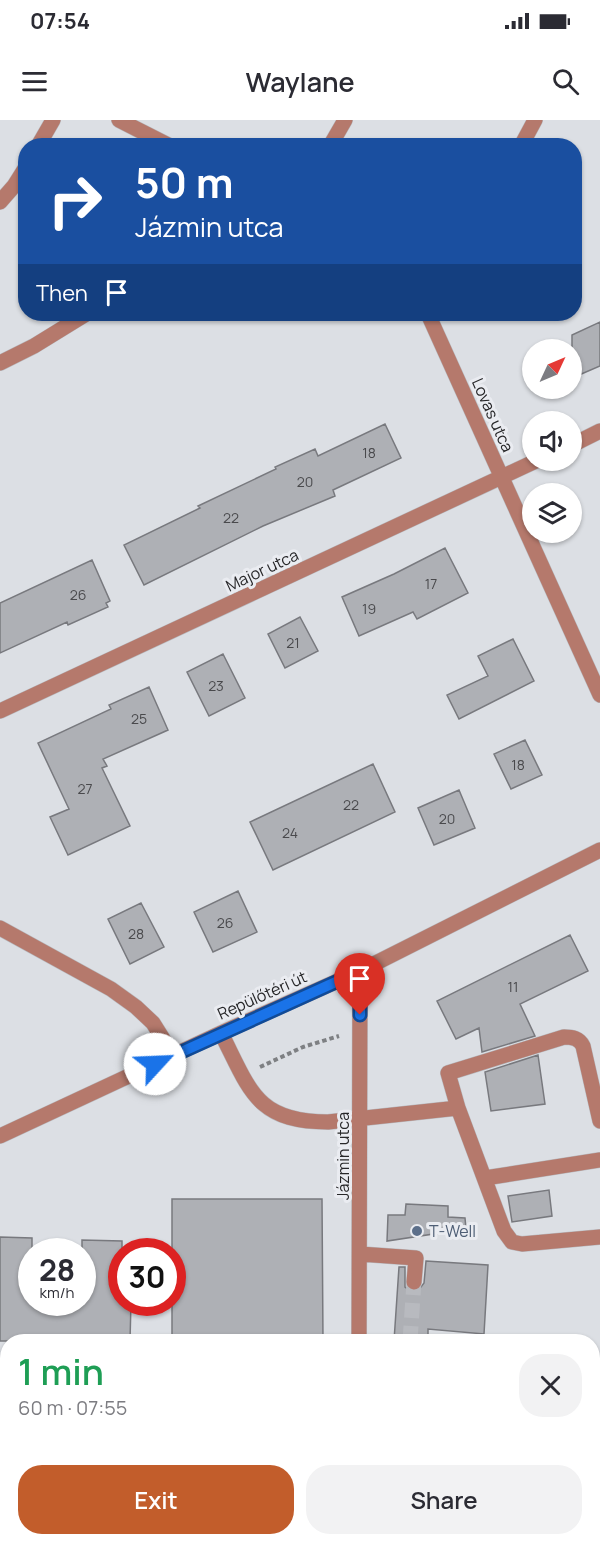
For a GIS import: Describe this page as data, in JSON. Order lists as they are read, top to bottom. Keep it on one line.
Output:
{"streets":{"street":["Lovas utca","Major utca","Repülőtéri út","Jázmin utca"]},"crossings":[["Lovas utca","Major utca"],["Repülőtéri út","Jázmin utca"]],"places":["T-Well"],"house_numbers":["18","20","22","17","26","19","21","23","25","18","27","22","20","24","26","28","11"],"north":"top right","page":{"status":"07:54","header":"Waylane","turn":["50 m","Jázmin utca"],"then":"Then","speed":"28 km/h","limit":"30","heading":["1 min","60 m · 07:55"],"buttons":["Exit","Share"]}}
